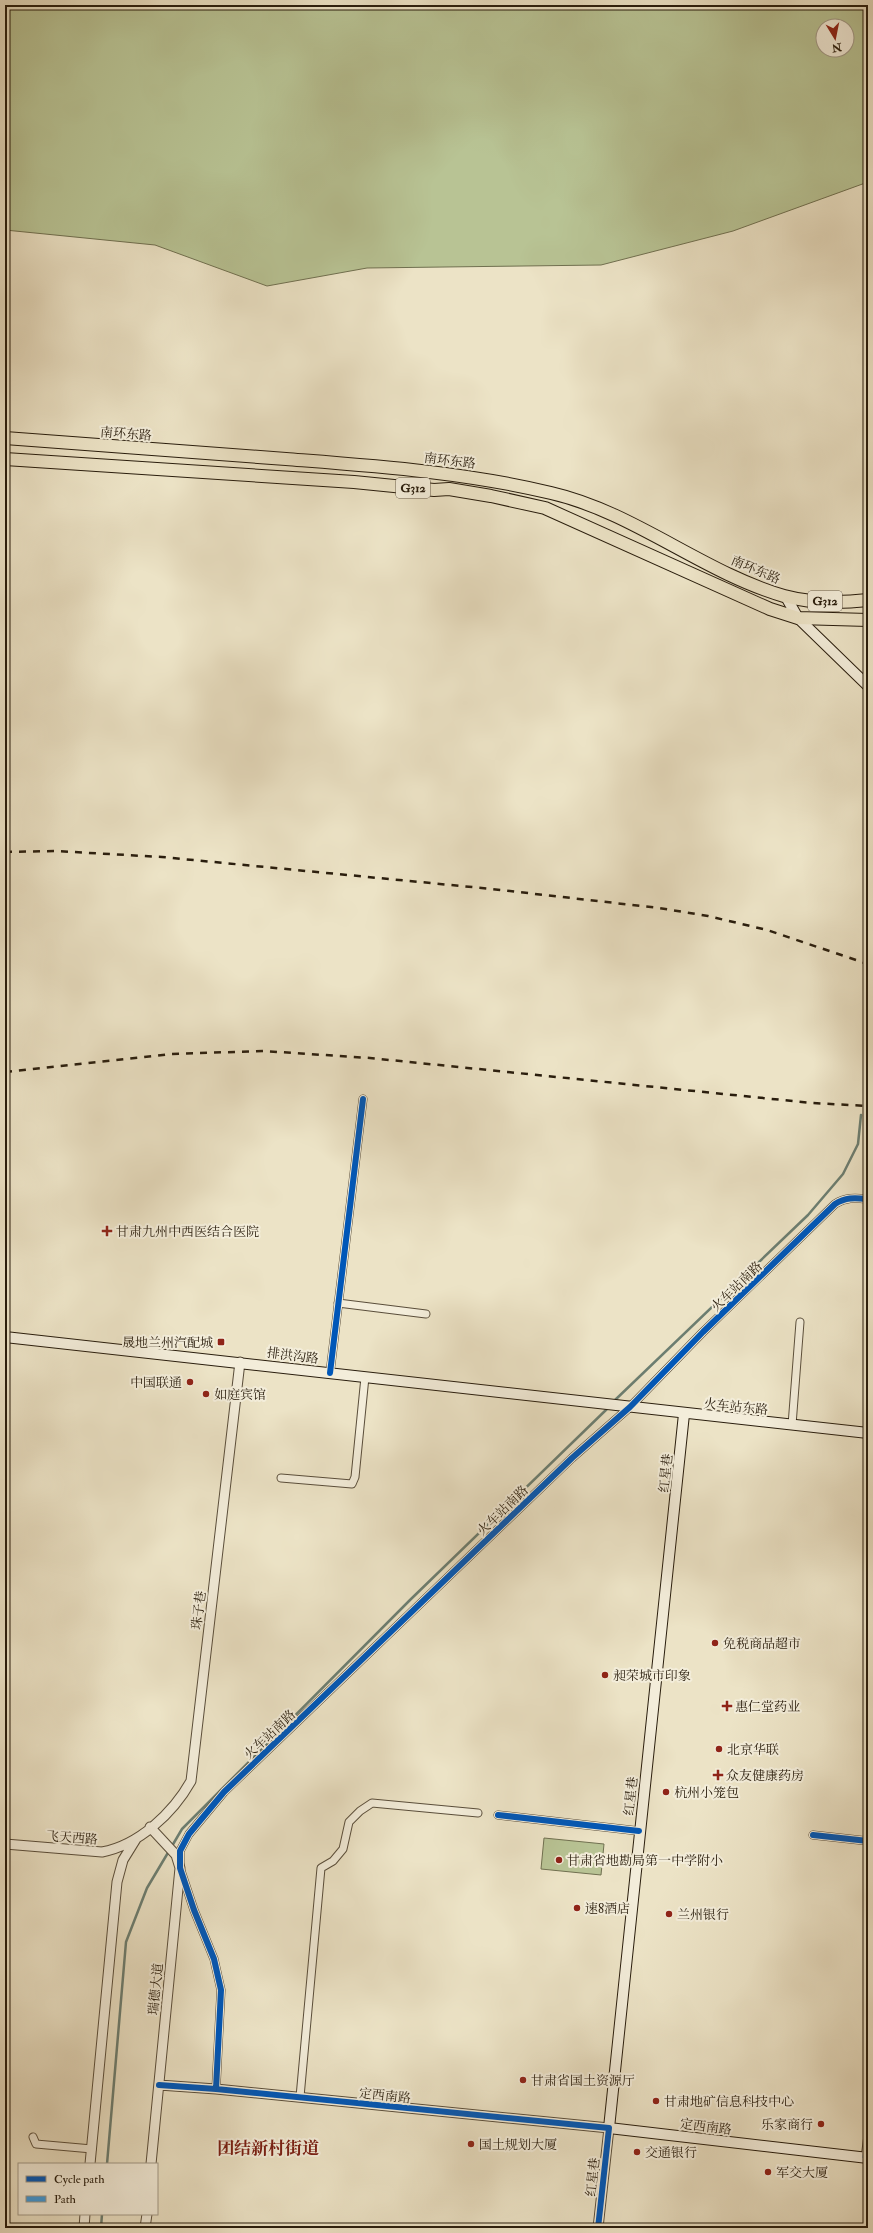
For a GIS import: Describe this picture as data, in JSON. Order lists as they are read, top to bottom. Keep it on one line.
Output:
{"streets":{"highway":["南环东路","G312"],"main road":["排洪沟路","火车站东路","红星巷","定西南路"],"street":["火车站南路","珠子巷","飞天西路","瑞德大道"]},"crossings":[["火车站南路","火车站东路"],["火车站南路","瑞德大道"],["排洪沟路","火车站东路"],["排洪沟路","珠子巷"],["火车站东路","红星巷"],["红星巷","定西南路"],["珠子巷","飞天西路"],["珠子巷","瑞德大道"],["瑞德大道","定西南路"]],"districts":["团结新村街道"],"places":{"health":["甘肃九州中西医结合医院","惠仁堂药业","众友健康药房"],"transit":["晟地兰州汽配城"],"other":["中国联通","如庭宾馆","免税商品超市","昶荣城市印象","北京华联","杭州小笼包","甘肃省地勘局第一中学附小","速8酒店","兰州银行","甘肃省国土资源厅","甘肃地矿信息科技中心","乐家商行","国土规划大厦","交通银行","军交大厦"]},"legend":["Cycle path","Path"],"north":"bottom"}
